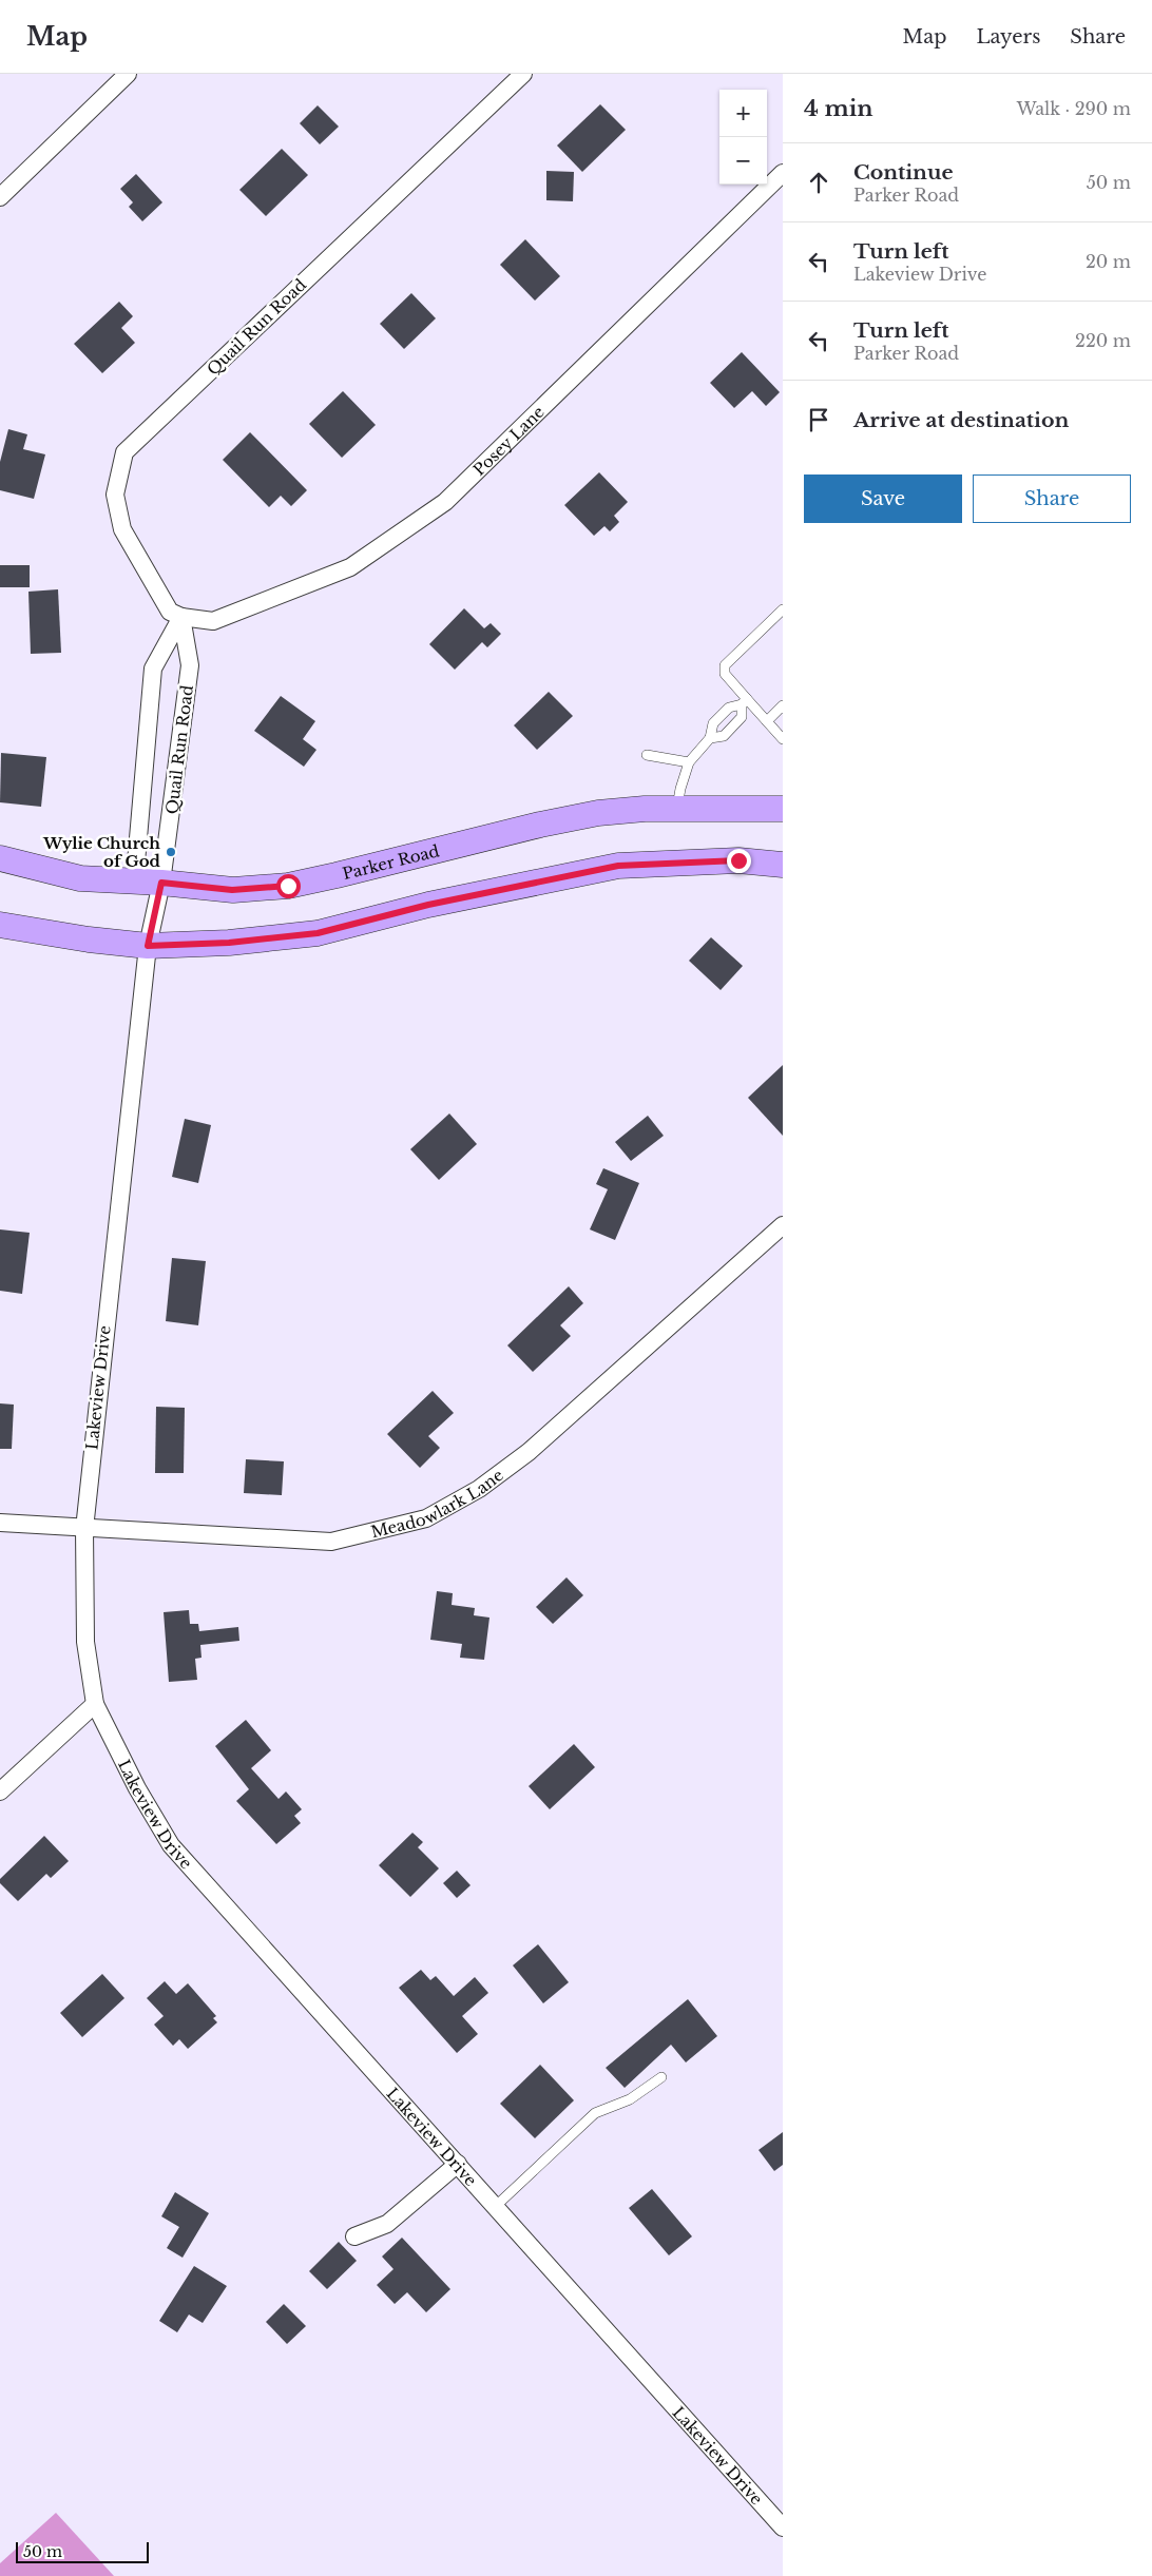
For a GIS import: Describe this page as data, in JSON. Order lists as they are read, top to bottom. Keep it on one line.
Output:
{"streets":{"main road":["Parker Road"],"street":["Quail Run Road","Posey Lane","Lakeview Drive","Meadowlark Lane"]},"crossings":[["Quail Run Road","Posey Lane"],["Quail Run Road","Parker Road"],["Quail Run Road","Lakeview Drive"],["Parker Road","Lakeview Drive"],["Lakeview Drive","Meadowlark Lane"]],"places":["Wylie Church of God"],"scale_bar":"50 m","page":{"header":"Map","nav":["Map","Layers","Share"],"heading":["4 min","Walk · 290 m"],"map_buttons":["+","−"],"list":[["Continue","Parker Road","50 m"],["Turn left","Lakeview Drive","20 m"],["Turn left","Parker Road","220 m"],"Arrive at destination"],"buttons":["Save","Share"],"scale":"50 m"}}
